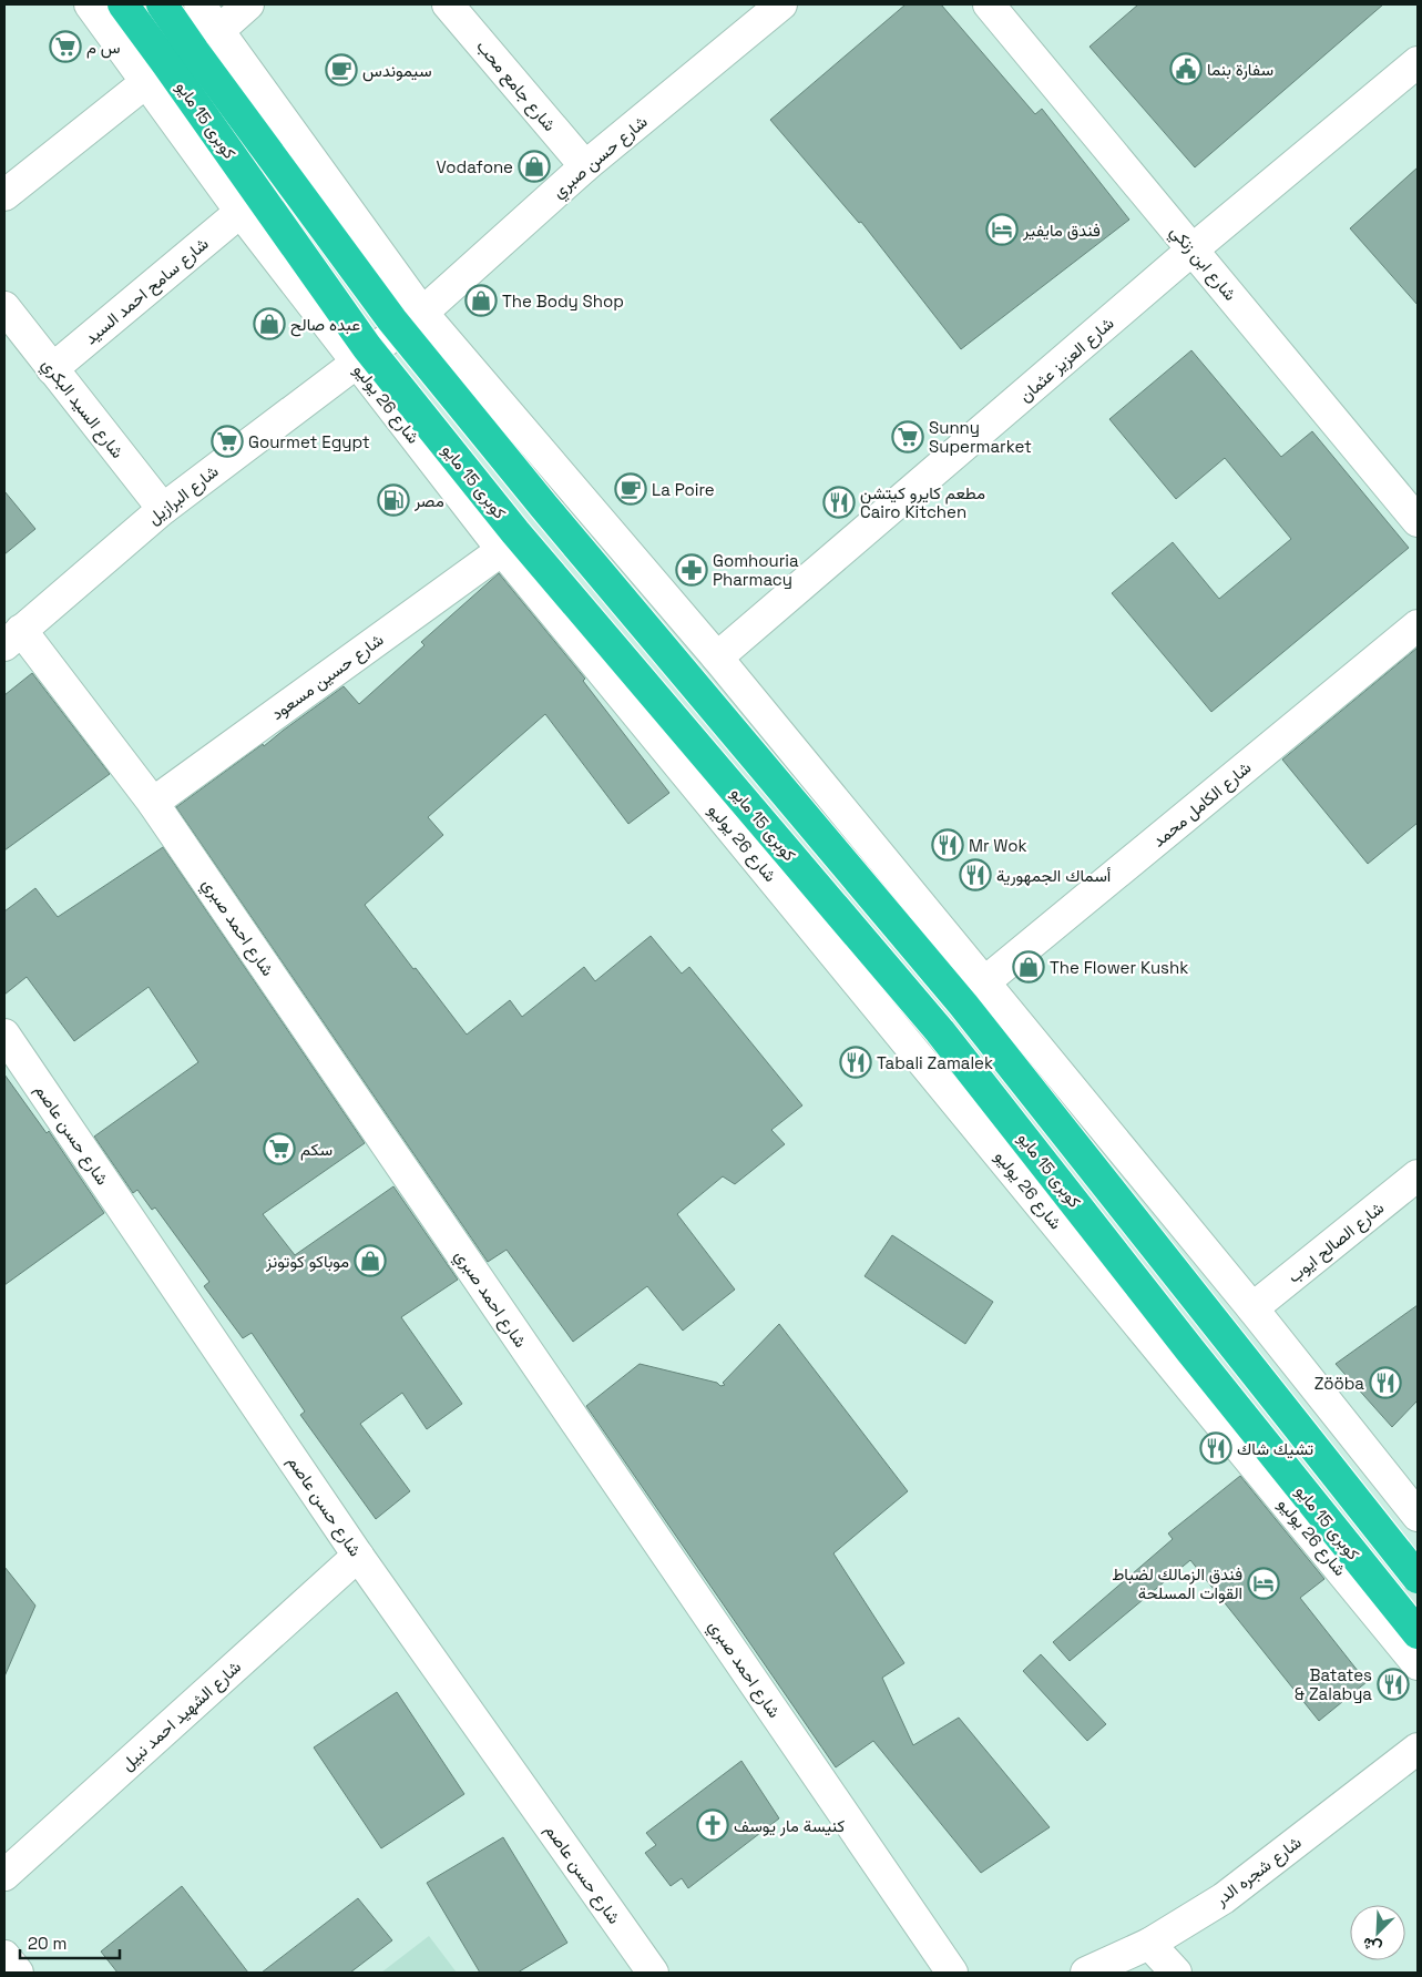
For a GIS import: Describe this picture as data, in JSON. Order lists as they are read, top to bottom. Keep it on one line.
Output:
{"streets":{"highway":["كوبرى 15 مايو"],"street":["شارع جامع محب","شارع حسن صبري","شارع ابن زنكي","شارع سامح احمد السيد","شارع العزيز عثمان","شارع 26 يوليو","شارع السيد البكري","شارع البرازيل","شارع حسين مسعود","شارع الكامل محمد","شارع احمد صبري","شارع حسن عاصم","شارع الصالح ايوب","شارع الشهيد احمد نبيل","شارع شجره الدر"]},"crossings":[["شارع جامع محب","شارع حسن صبري"],["شارع حسن صبري","شارع البرازيل"],["شارع ابن زنكي","شارع العزيز عثمان"],["شارع سامح احمد السيد","شارع 26 يوليو"],["شارع سامح احمد السيد","شارع السيد البكري"],["شارع 26 يوليو","شارع البرازيل"],["شارع 26 يوليو","شارع حسين مسعود"],["شارع السيد البكري","شارع البرازيل"],["شارع البرازيل","شارع احمد صبري"],["شارع حسين مسعود","شارع احمد صبري"],["شارع حسن عاصم","شارع الشهيد احمد نبيل"]],"places":{"supermarket":["س م","Sunny Supermarket","Gourmet Egypt","سكم"],"public building":["سفارة بنما"],"cafe":["سيموندس","La Poire"],"shop":["Vodafone","The Body Shop","عبده صالح","The Flower Kushk","موباكو كوتونز"],"hotel":["فندق مايفير","فندق الزمالك لضباط القوات المسلحة"],"fuel station":["مصر"],"restaurant":["مطعم كايرو كيتشن Cairo Kitchen","Mr Wok","أسماك الجمهورية","Tabali Zamalek","Zööba","تشيك شاك","Batates & Zalabya"],"pharmacy":["Gomhouria Pharmacy"],"church":["كنيسة مار يوسف"]},"scale_bar":"20 m","north":"bottom left"}
